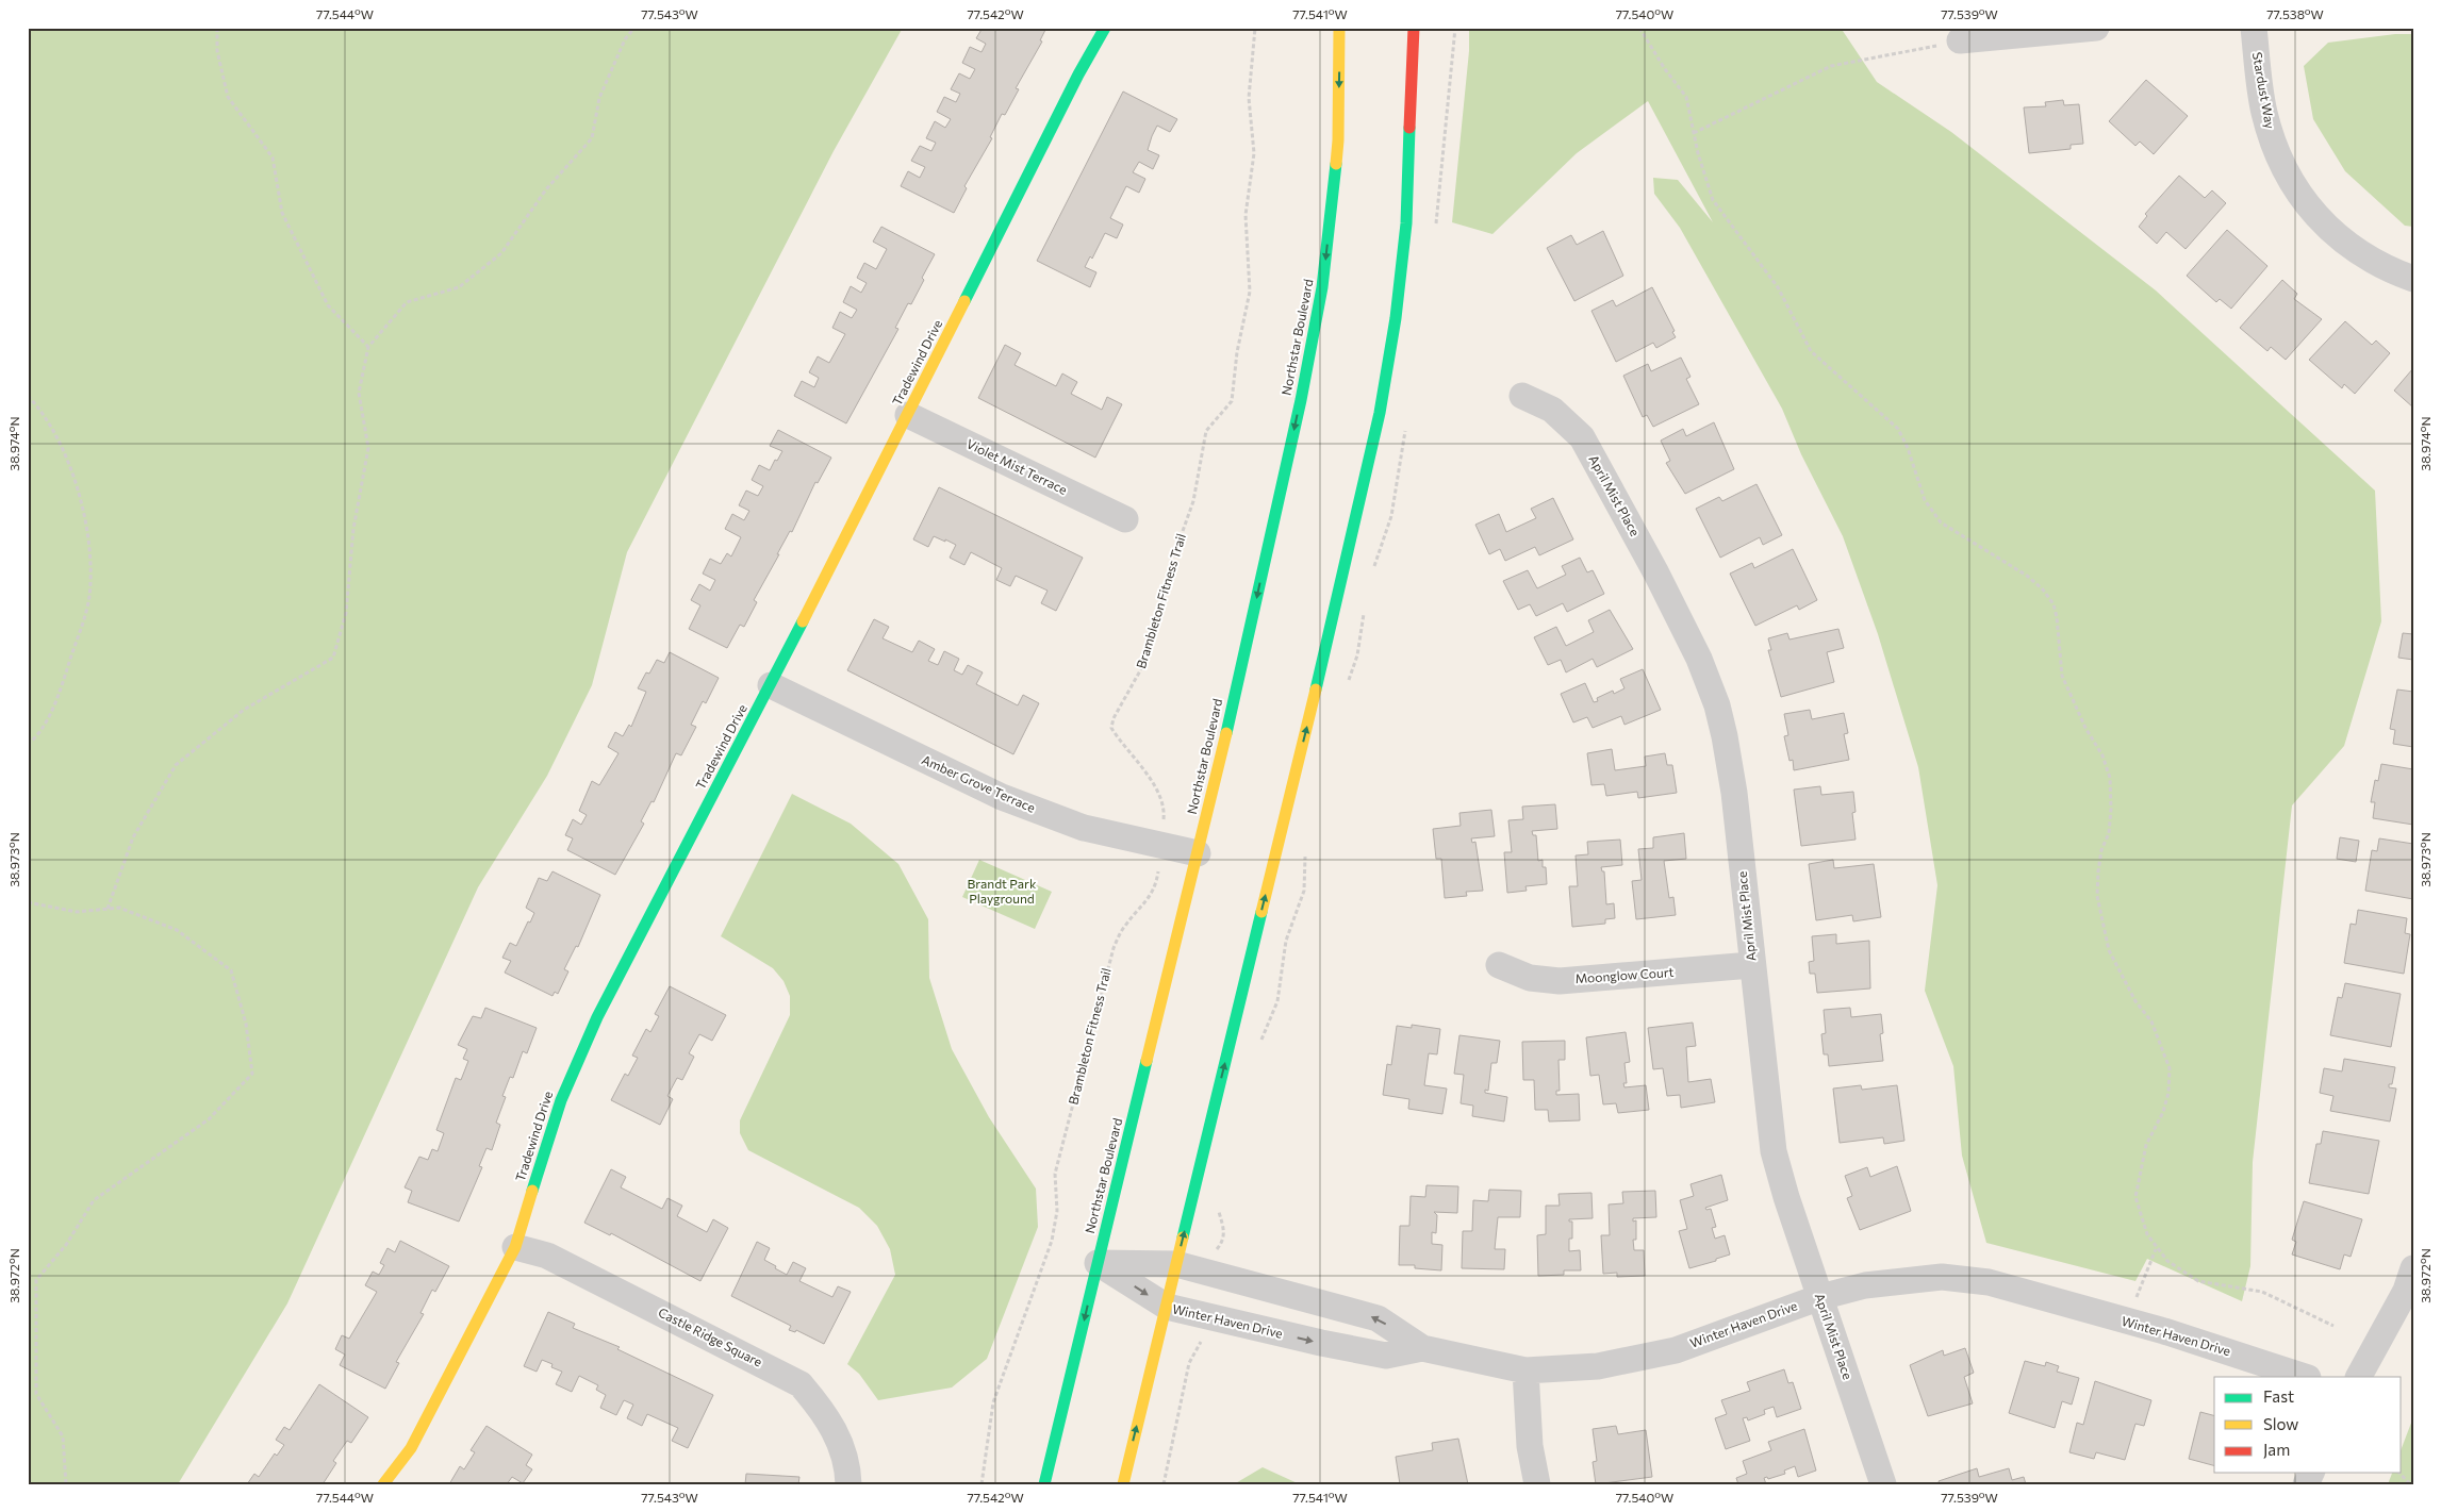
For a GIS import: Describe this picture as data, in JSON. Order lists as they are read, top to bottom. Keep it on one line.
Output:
{"streets":{"main road":["Northstar Boulevard","Tradewind Drive"],"street":["Stardust Way","Violet Mist Terrace","April Mist Place","Amber Grove Terrace","Moonglow Court","Winter Haven Drive","Castle Ridge Square"],"path":["Brambleton Fitness Trail"]},"crossings":[["Northstar Boulevard","Amber Grove Terrace"],["Northstar Boulevard","Winter Haven Drive"],["Tradewind Drive","Violet Mist Terrace"],["Tradewind Drive","Amber Grove Terrace"],["Tradewind Drive","Castle Ridge Square"],["April Mist Place","Moonglow Court"],["April Mist Place","Winter Haven Drive"],["Brambleton Fitness Trail","Amber Grove Terrace"]],"parks":["Brandt Park Playground"],"legend":["Fast","Slow","Jam"],"coordinates":["77.544°W","77.543°W","77.542°W","77.541°W","77.540°W","77.539°W","77.538°W","38.974°N","38.973°N","38.972°N"]}
